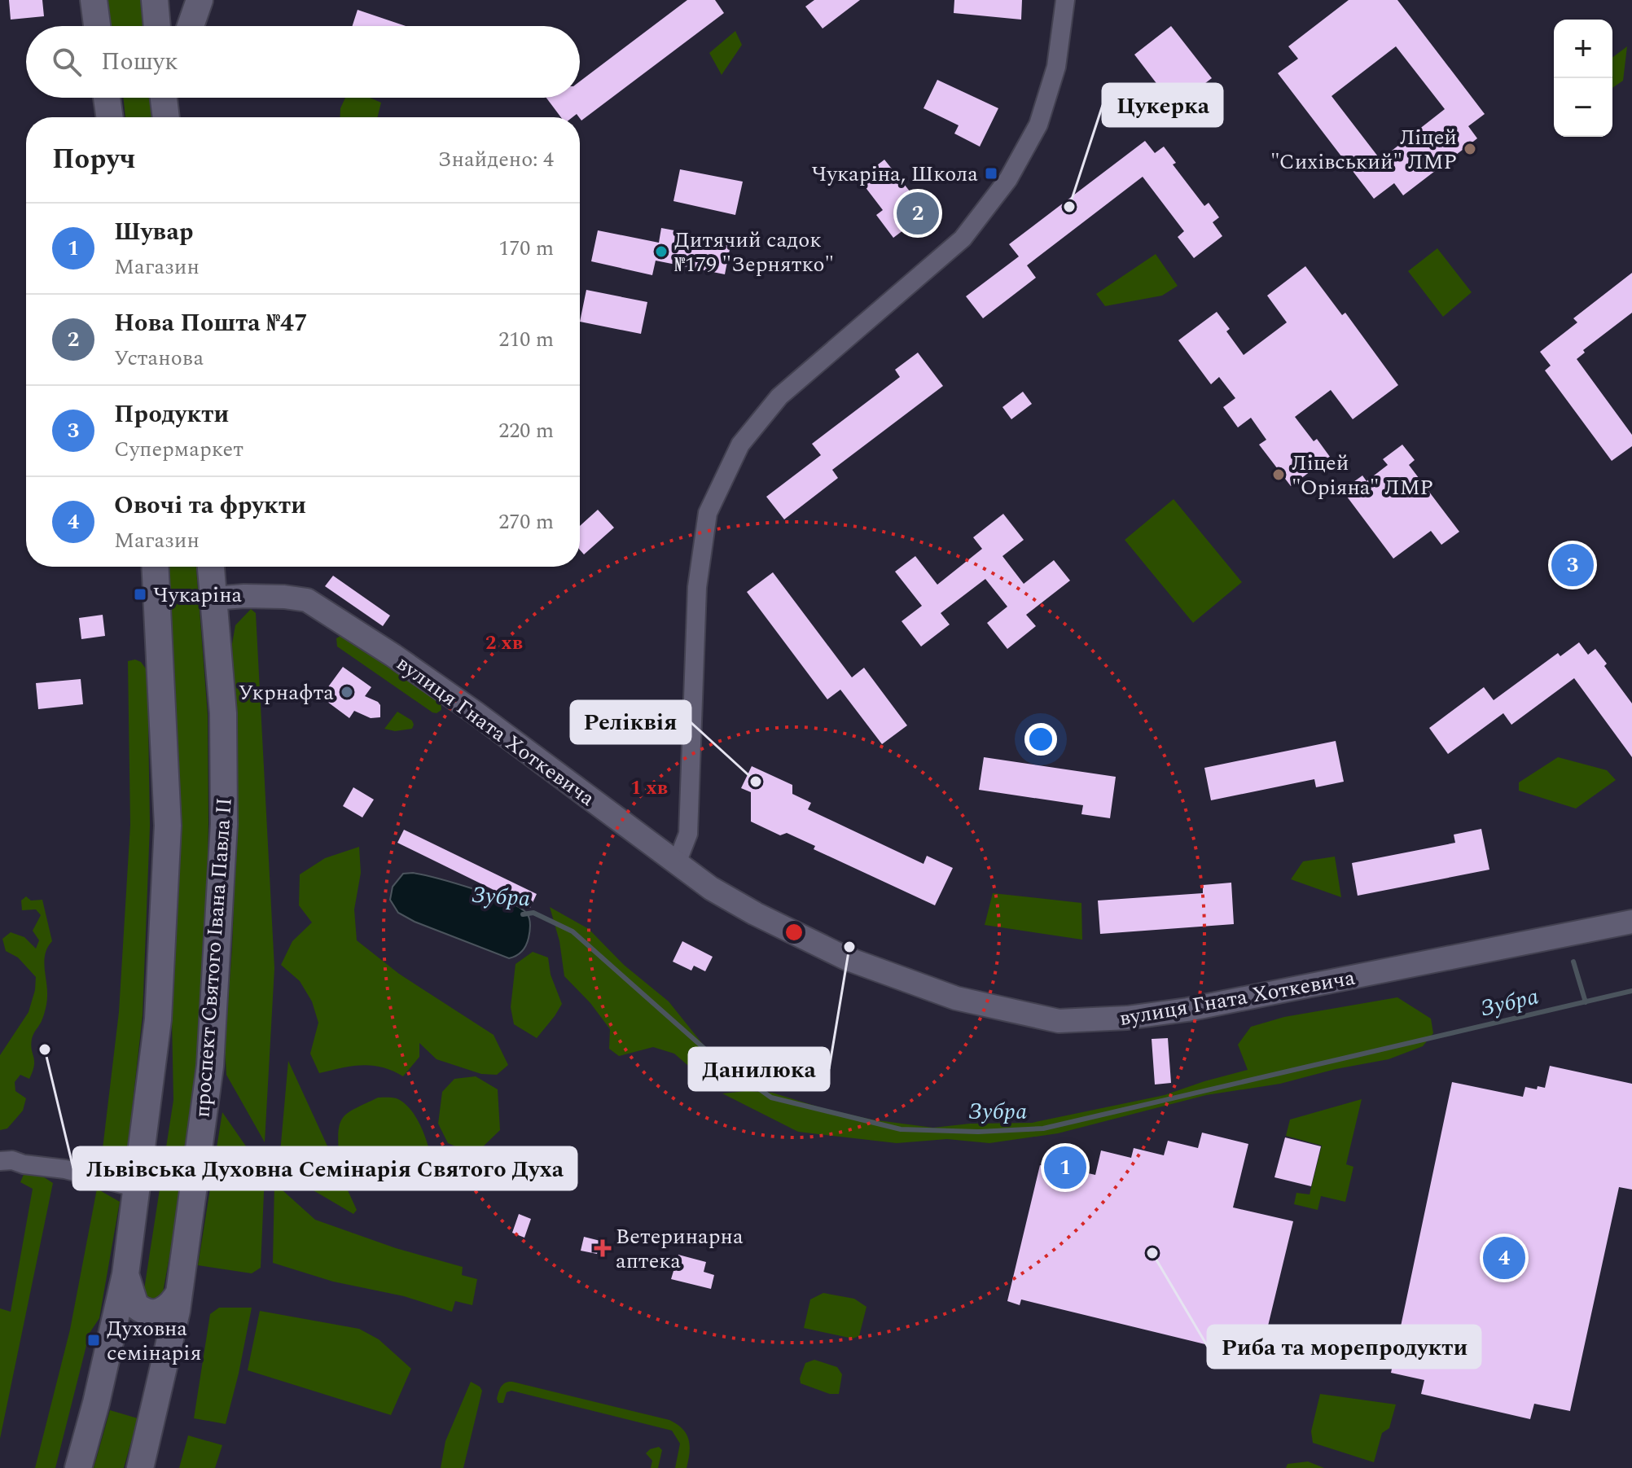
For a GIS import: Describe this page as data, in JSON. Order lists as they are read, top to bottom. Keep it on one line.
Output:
{"streets":{"main road":["проспект Святого Івана Павла II"],"street":["вулиця Гната Хоткевича"]},"crossings":[["вулиця Гната Хоткевича","проспект Святого Івана Павла II"]],"water":["Зубра"],"places":{"other":["Ліцей \"Сихівський\" ЛМР","Цукерка","Дитячий садок №179 \"Зернятко\"","Ліцей \"Оріяна\" ЛМР","Укрнафта","Реліквія","Данилюка","Львівська Духовна Семінарія Святого Духа","Риба та морепродукти"],"transit":["Чукаріна, Школа","Чукаріна","Духовна семінарія"],"health":["Ветеринарна аптека"]},"page":{"map_buttons":["+","−"],"search":"Пошук","heading":["Поруч","Знайдено: 4"],"pins":["2","3","1","4"],"list":[{"mark":"1","name":"Шувар","note":"Магазин","value":"170 m"},{"mark":"2","name":"Нова Пошта №47","note":"Установа","value":"210 m"},{"mark":"3","name":"Продукти","note":"Супермаркет","value":"220 m"},{"mark":"4","name":"Овочі та фрукти","note":"Магазин","value":"270 m"}]},"rings":["2 хв","1 хв"]}
